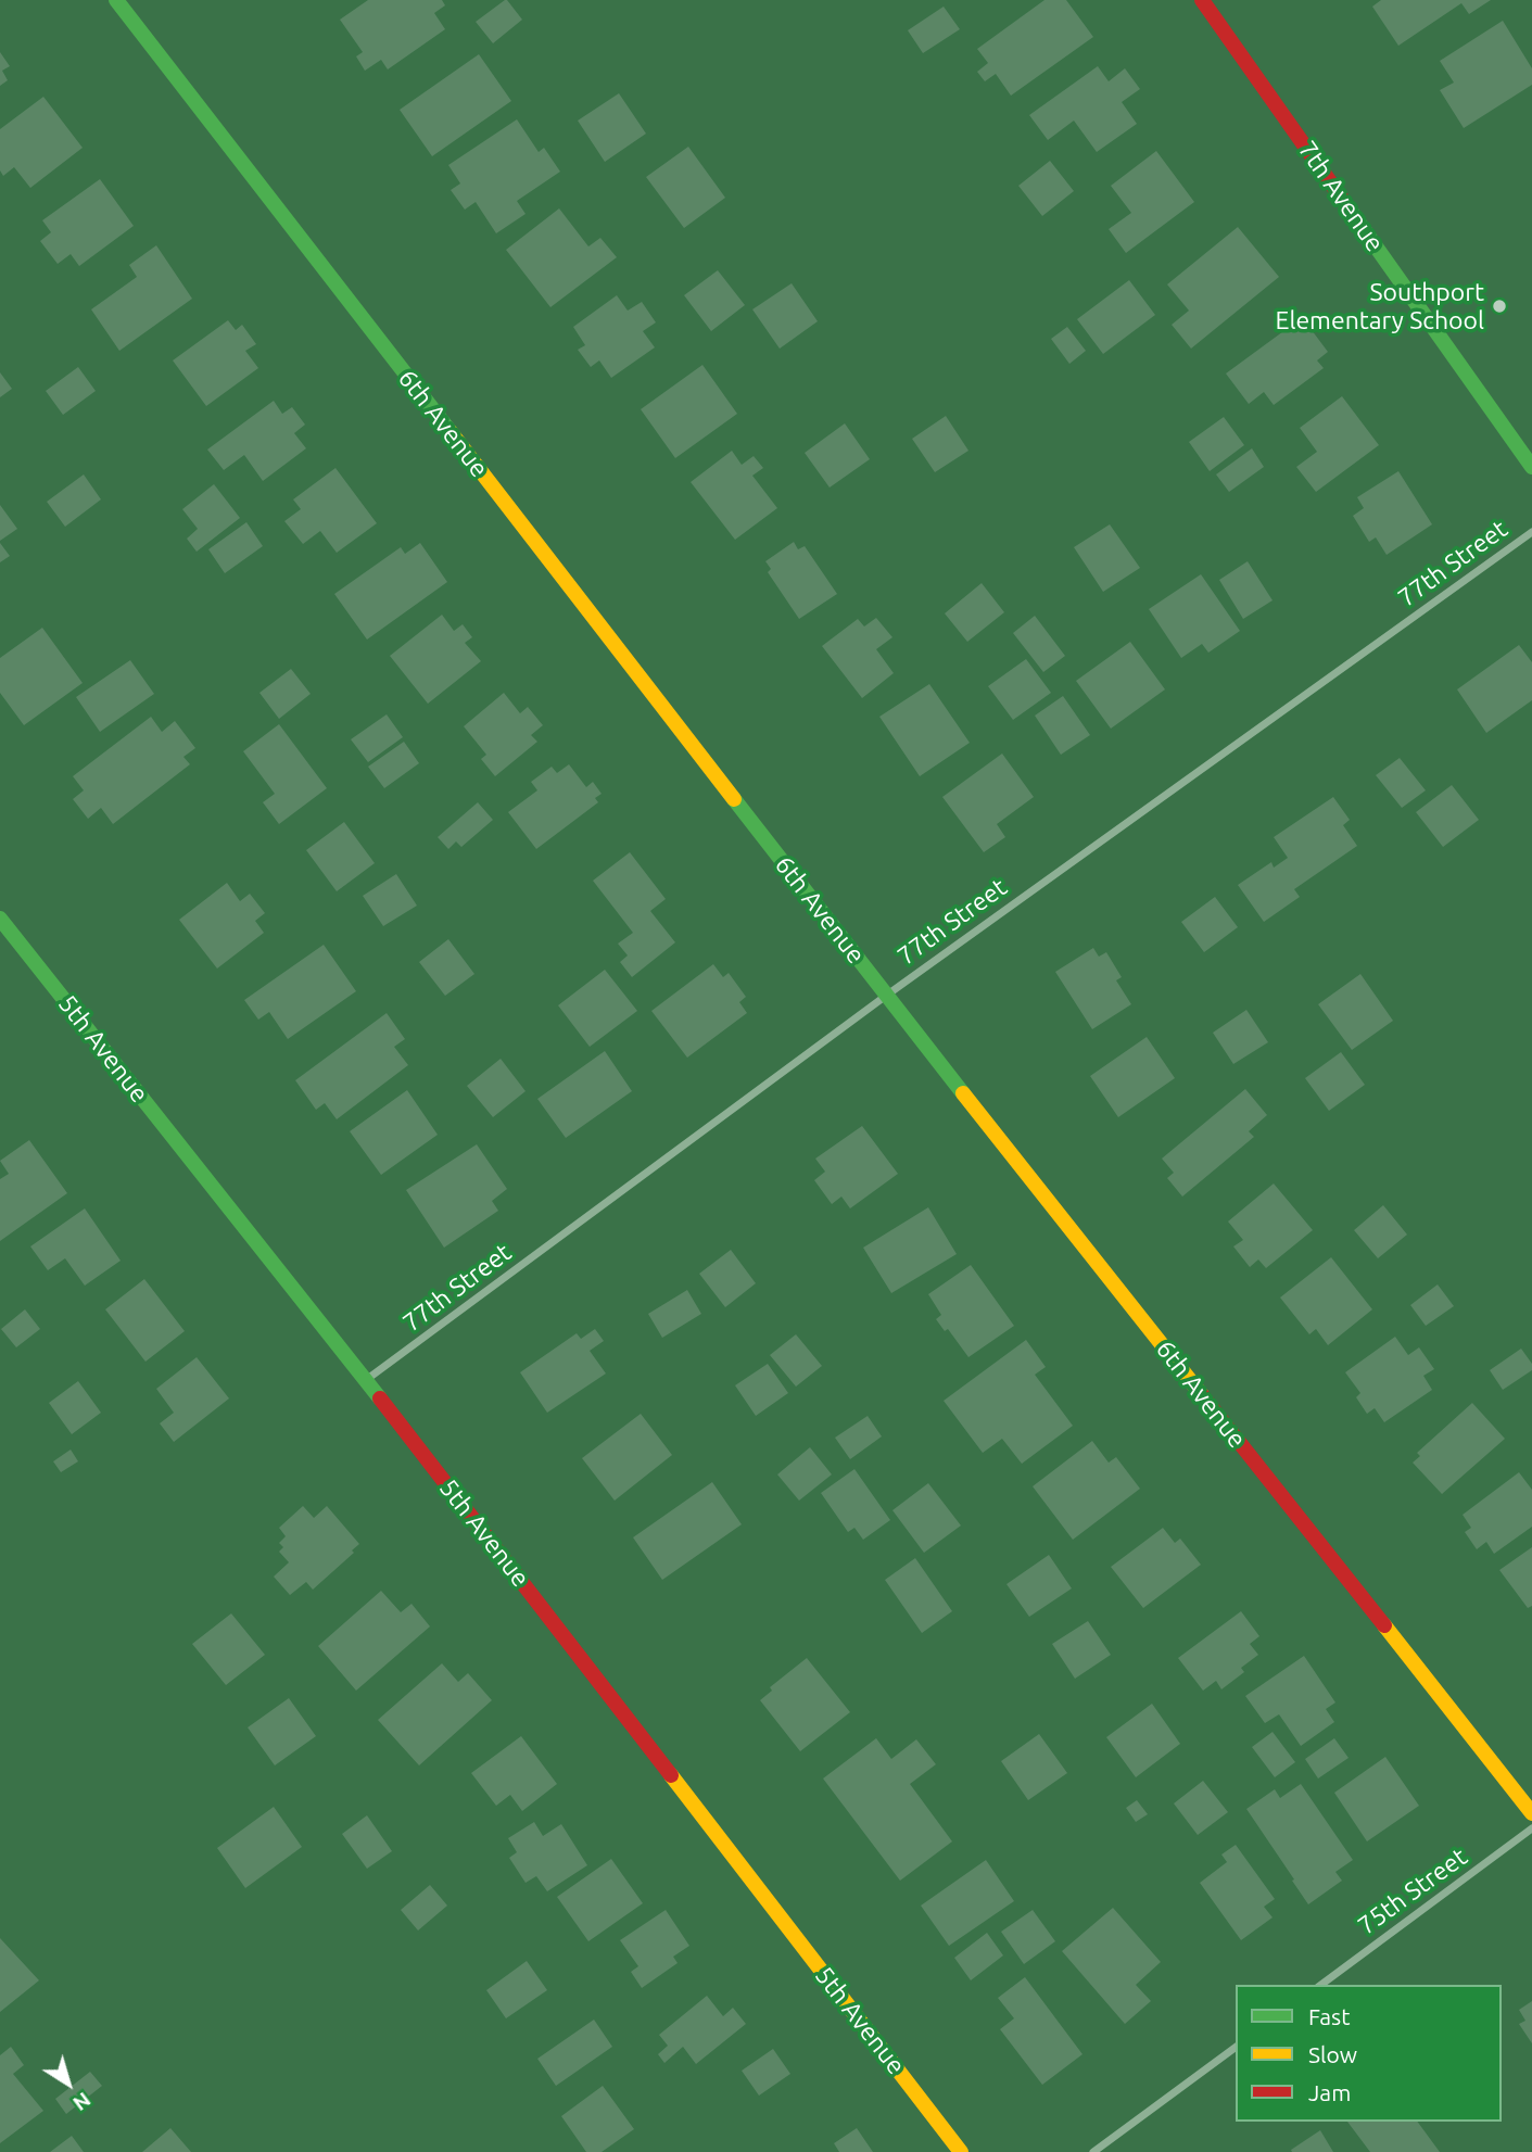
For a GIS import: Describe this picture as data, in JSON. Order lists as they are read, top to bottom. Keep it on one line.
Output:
{"streets":{"street":["7th Avenue","6th Avenue","77th Street","5th Avenue","75th Street"]},"crossings":[["6th Avenue","77th Street"],["77th Street","5th Avenue"]],"places":["Southport Elementary School"],"legend":["Fast","Slow","Jam"],"north":"bottom right"}
